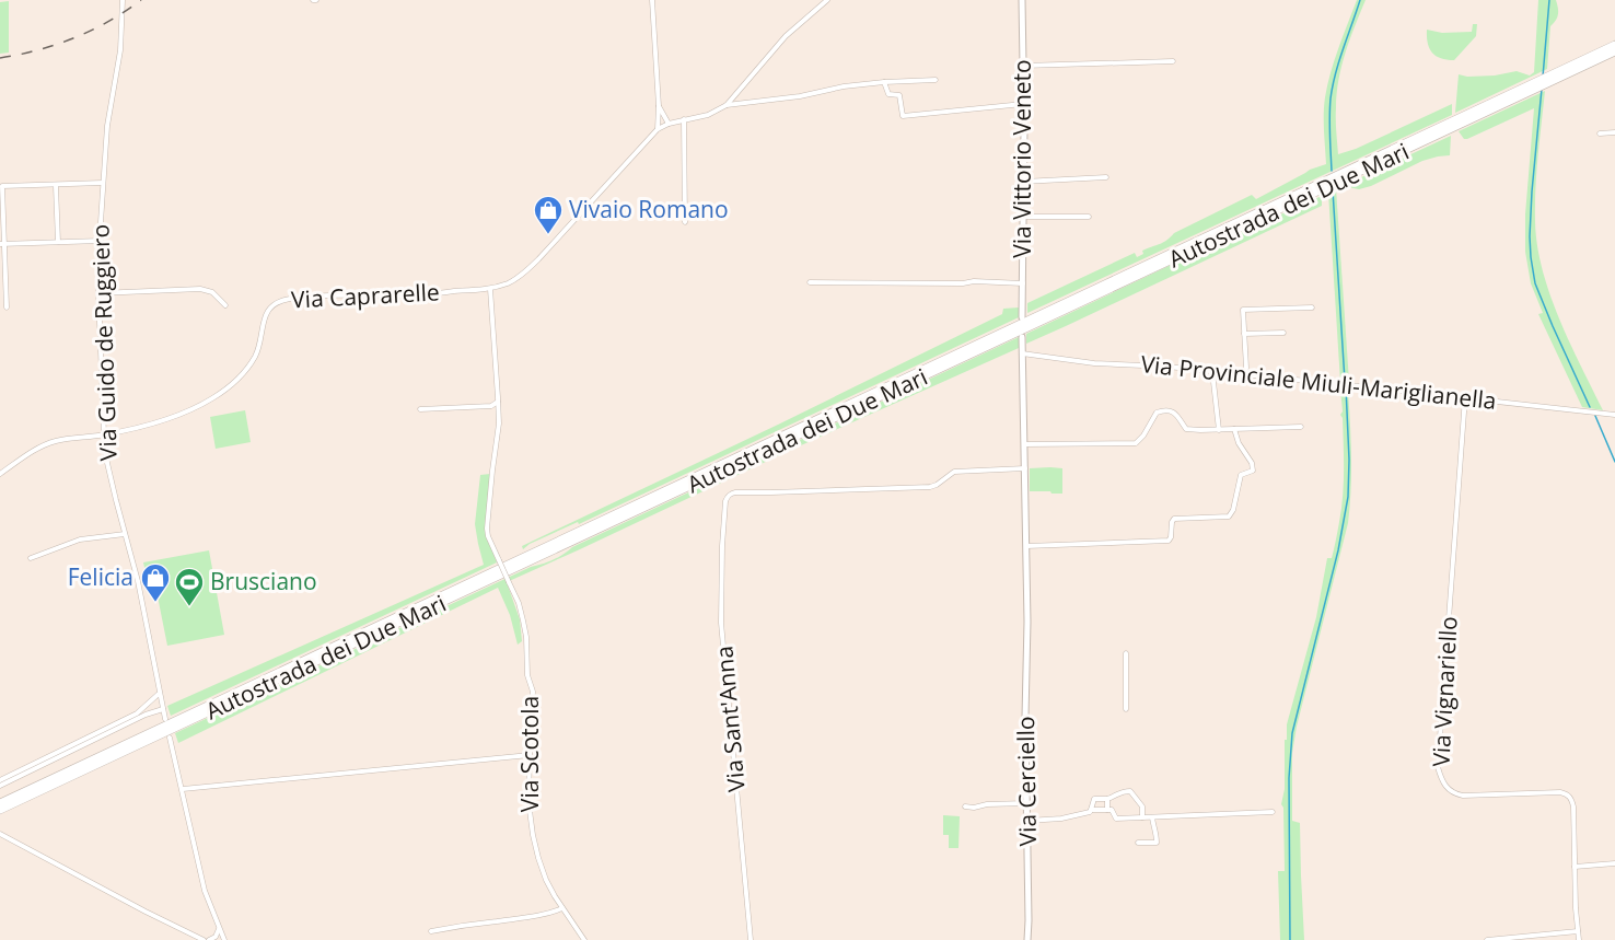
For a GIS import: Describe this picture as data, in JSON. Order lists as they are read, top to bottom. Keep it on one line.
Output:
{"streets":{"highway":["Autostrada dei Due Mari"],"street":["Via Vittorio Veneto","Via Caprarelle","Via Guido de Ruggiero","Via Provinciale Miuli-Mariglianella","Via Vignariello","Via Sant'Anna","Via Scotola","Via Cerciello"]},"crossings":[["Via Caprarelle","Via Guido de Ruggiero"],["Via Caprarelle","Via Scotola"],["Via Provinciale Miuli-Mariglianella","Via Vignariello"]],"places":{"shop":["Vivaio Romano","Felicia"],"sports":["Brusciano"]}}
